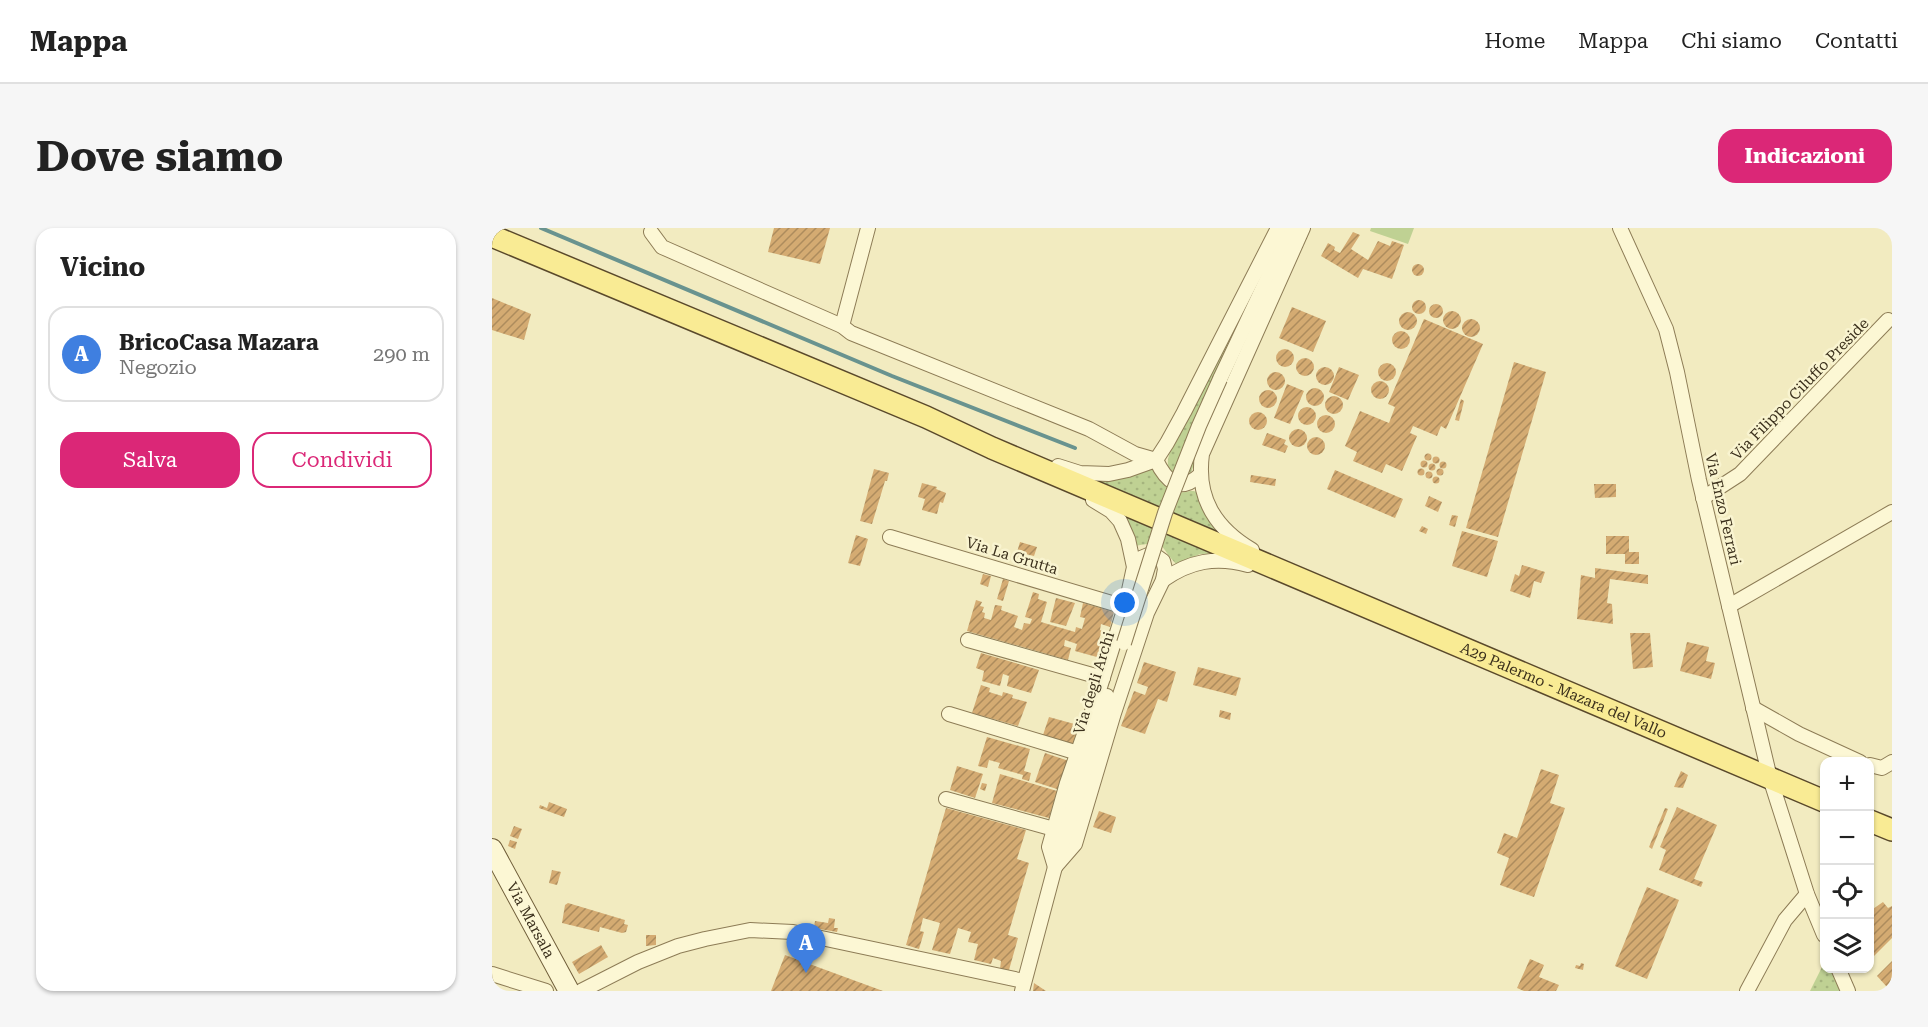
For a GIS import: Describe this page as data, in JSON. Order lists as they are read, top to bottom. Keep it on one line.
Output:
{"streets":{"main road":["A29 Palermo - Mazara del Vallo","Via Marsala"],"street":["Via Filippo Ciluffo Preside","Via Enzo Ferrari","Via La Grutta","Via degli Archi"]},"crossings":[["Via Filippo Ciluffo Preside","Via Enzo Ferrari"],["Via Enzo Ferrari","A29 Palermo - Mazara del Vallo"]],"page":{"header":"Mappa","nav":["Home","Mappa","Chi siamo","Contatti"],"buttons":["Indicazioni",["Salva","Condividi"]],"title":"Dove siamo","heading":"Vicino","list":[{"mark":"A","name":"BricoCasa Mazara","note":"Negozio","value":"290 m"}],"map_buttons":["+","−"],"pins":"A"}}
